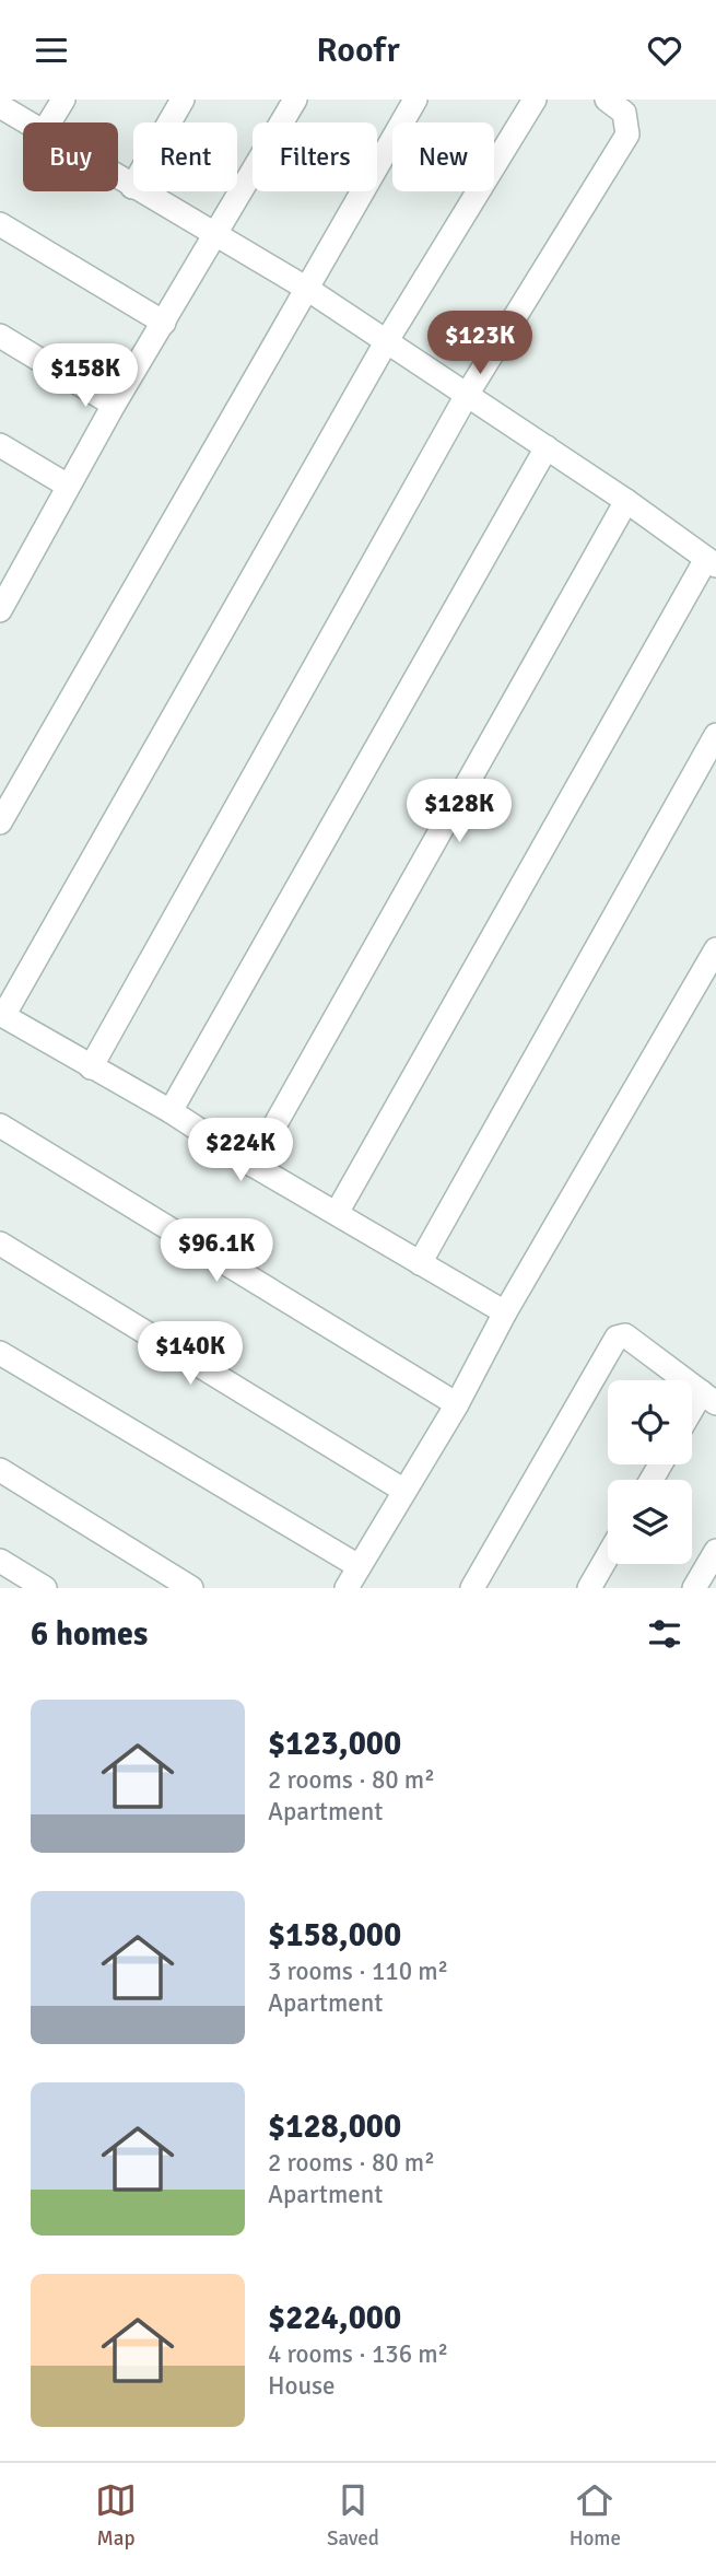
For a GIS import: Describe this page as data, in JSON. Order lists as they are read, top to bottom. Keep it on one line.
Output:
{"page":{"header":"Roofr","chip":["Buy","Rent","Filters","New"],"price":["$123K","$158K","$128K","$224K","$96.1K","$140K"],"heading":"6 homes","list":[{"name":"$123,000","note":"2 rooms · 80 m² · Apartment"},{"name":"$158,000","note":"3 rooms · 110 m² · Apartment"},{"name":"$128,000","note":"2 rooms · 80 m² · Apartment"},{"name":"$224,000","note":"4 rooms · 136 m² · House"}],"tabs":["Map","Saved","Home"]}}
